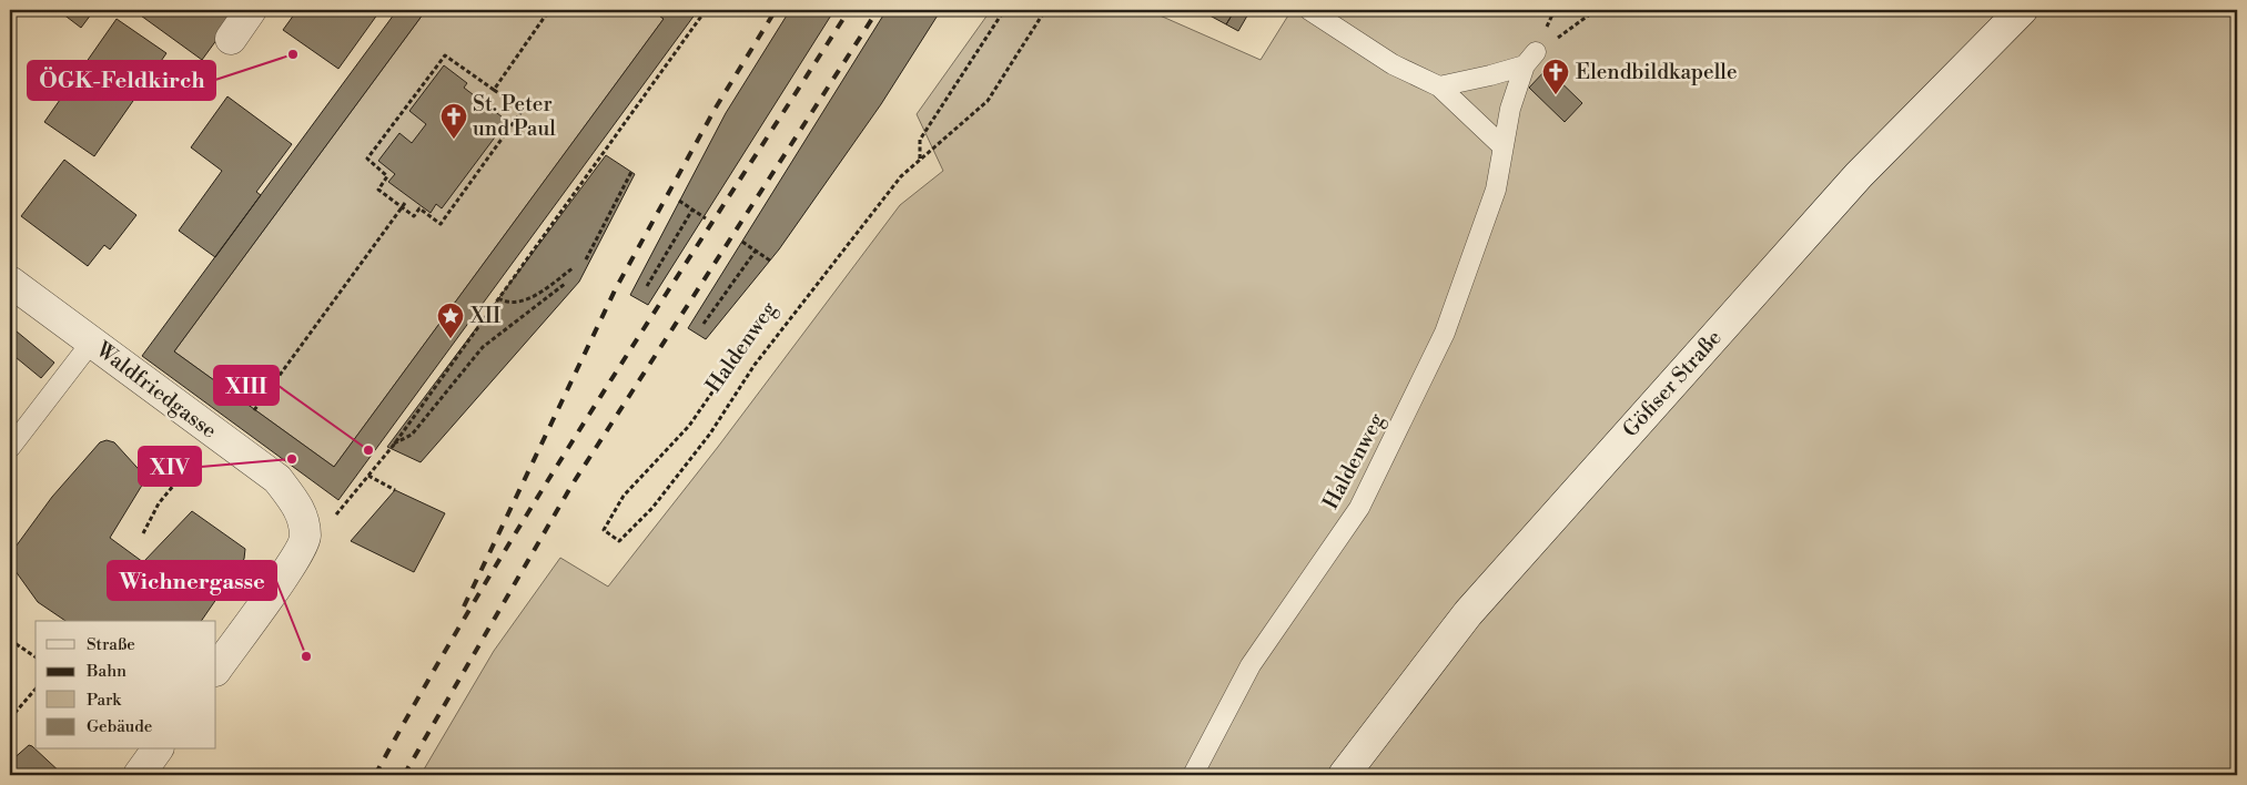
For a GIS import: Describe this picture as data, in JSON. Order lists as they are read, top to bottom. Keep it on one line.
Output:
{"streets":{"main road":["Göfiser Straße","Waldfriedgasse"],"lane":["Haldenweg"]},"places":{"other":["ÖGK-Feldkirch","XIII","XIV","Wichnergasse"],"church":["Elendbildkapelle","St. Peter und Paul"],"place":["XII"]},"legend":["Straße","Bahn","Park","Gebäude"]}
